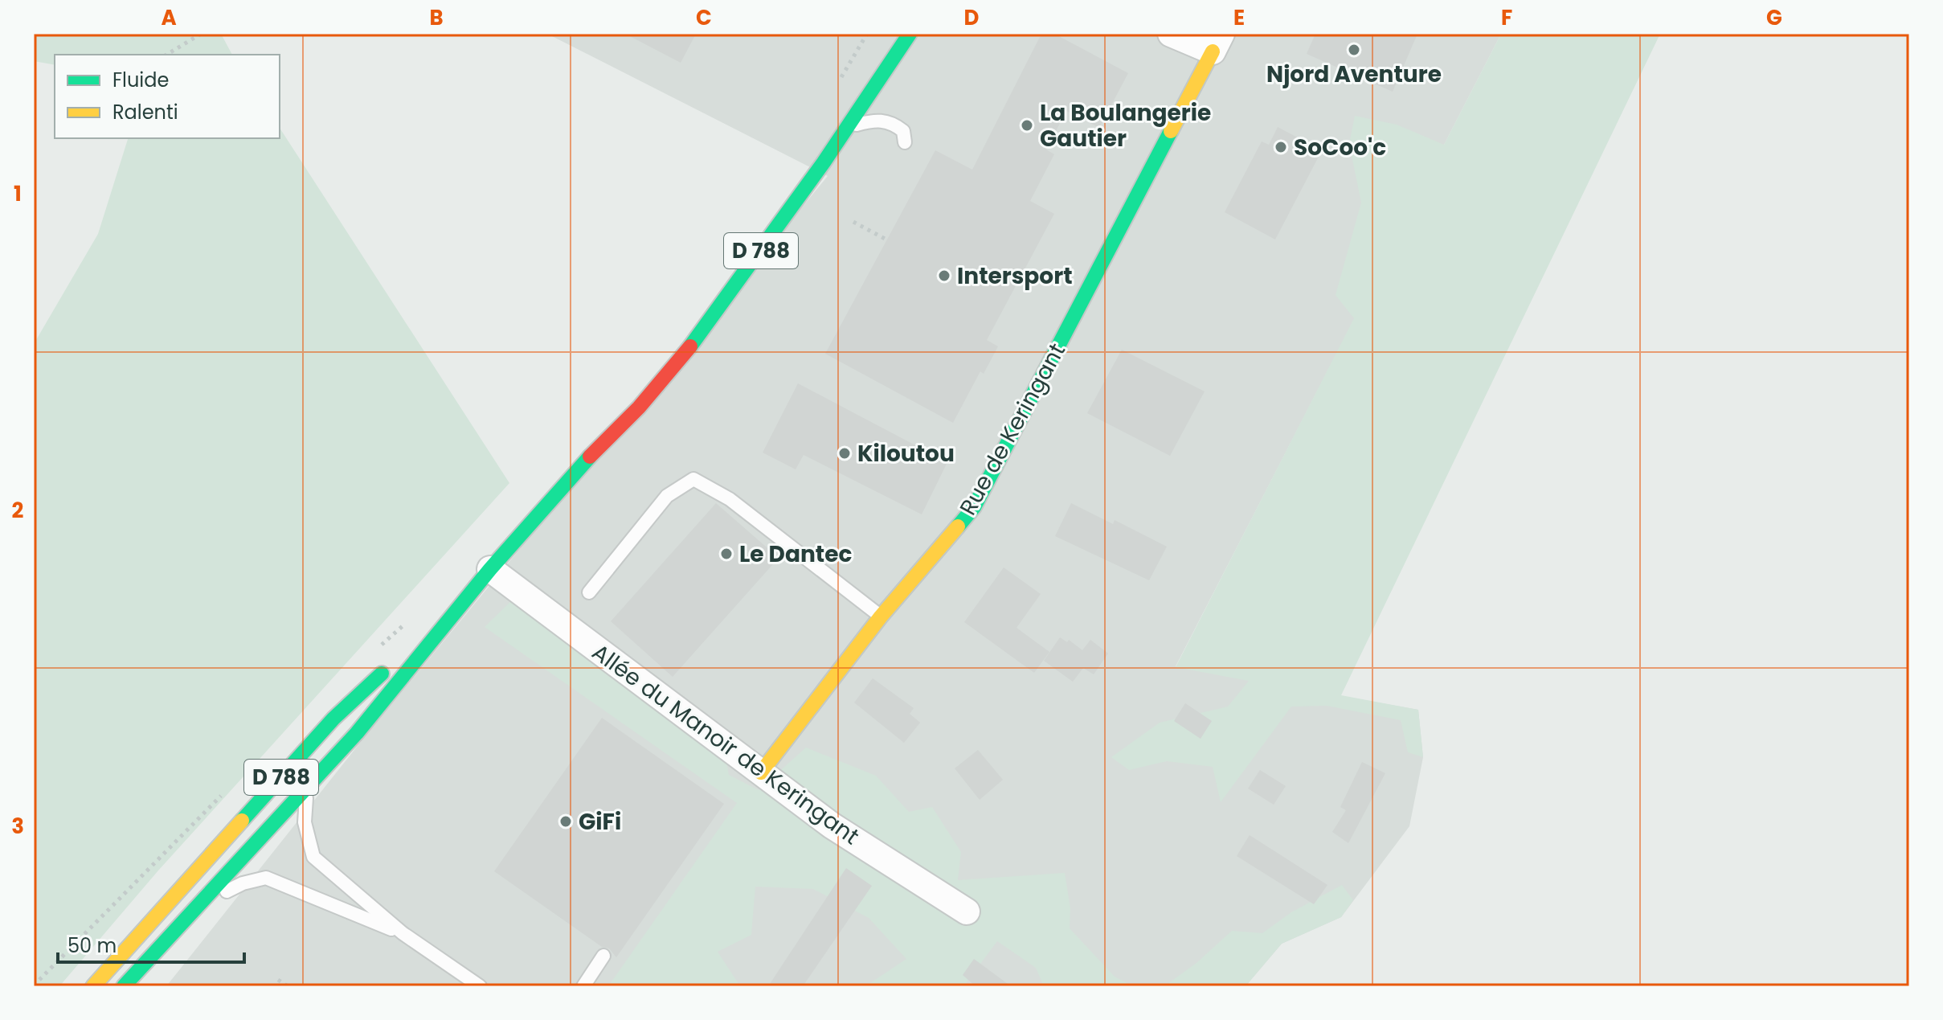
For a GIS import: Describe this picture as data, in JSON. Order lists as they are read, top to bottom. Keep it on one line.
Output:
{"streets":{"main road":["D 788","Rue de Keringant"],"street":["Allée du Manoir de Keringant"]},"crossings":[["D 788","Allée du Manoir de Keringant"],["Rue de Keringant","Allée du Manoir de Keringant"]],"places":["Njord Aventure","La Boulangerie Gautier","SoCoo'c","Intersport","Kiloutou","Le Dantec","GiFi"],"legend":["Fluide","Ralenti"],"scale_bar":"50 m","grid":{"columns":["A","B","C","D","E","F","G"],"rows":["1","2","3"]}}
